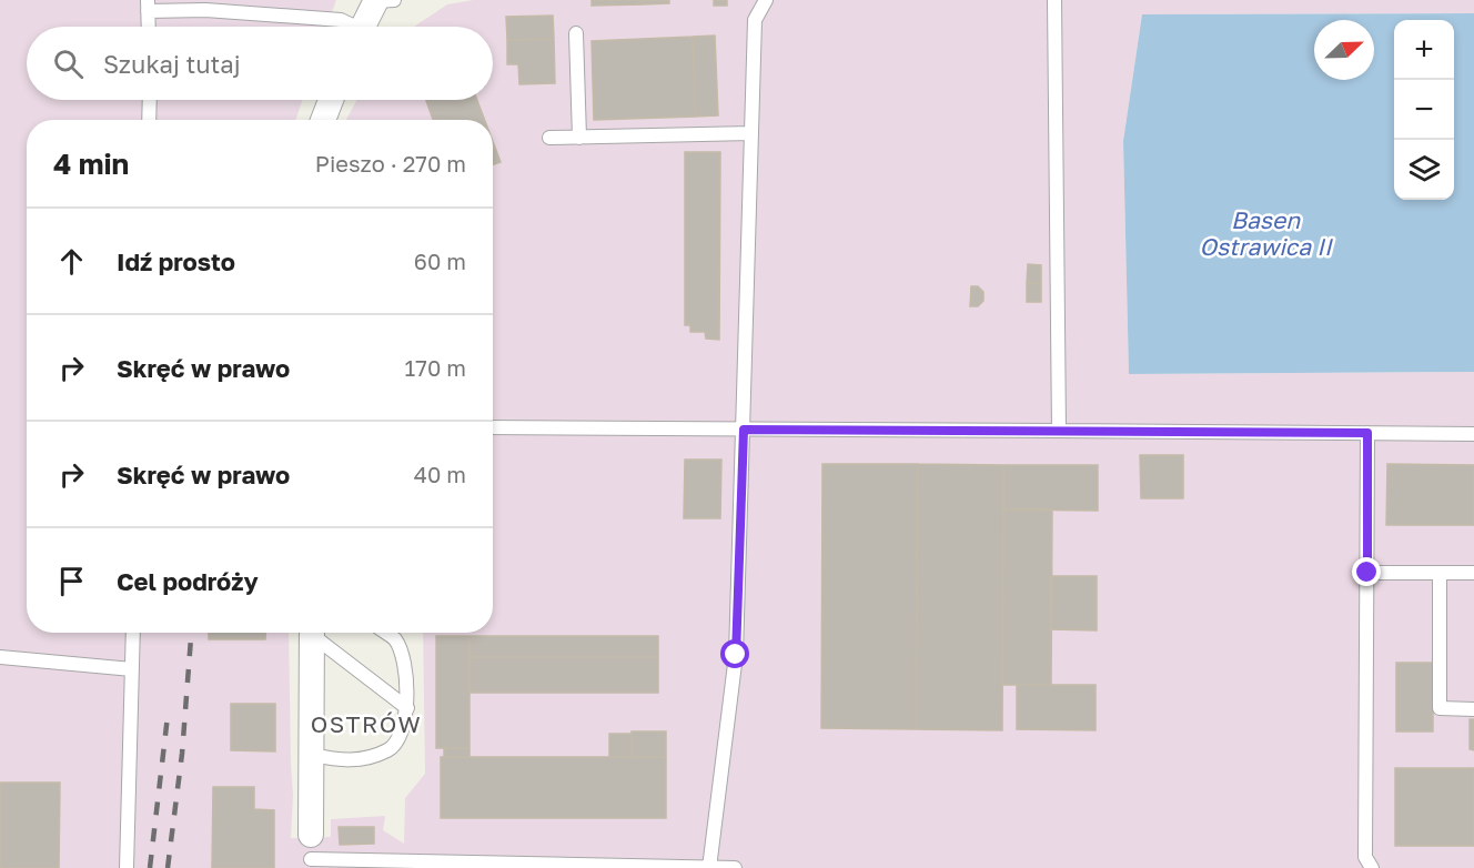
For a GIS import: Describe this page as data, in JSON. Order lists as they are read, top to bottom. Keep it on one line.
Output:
{"districts":["OSTRÓW"],"water":["Basen Ostrawica II"],"north":"top right","page":{"map_buttons":["+","−"],"search":"Szukaj tutaj","heading":["4 min","Pieszo · 270 m"],"list":[["Idź prosto","60 m"],["Skręć w prawo","170 m"],["Skręć w prawo","40 m"],"Cel podróży"]}}
